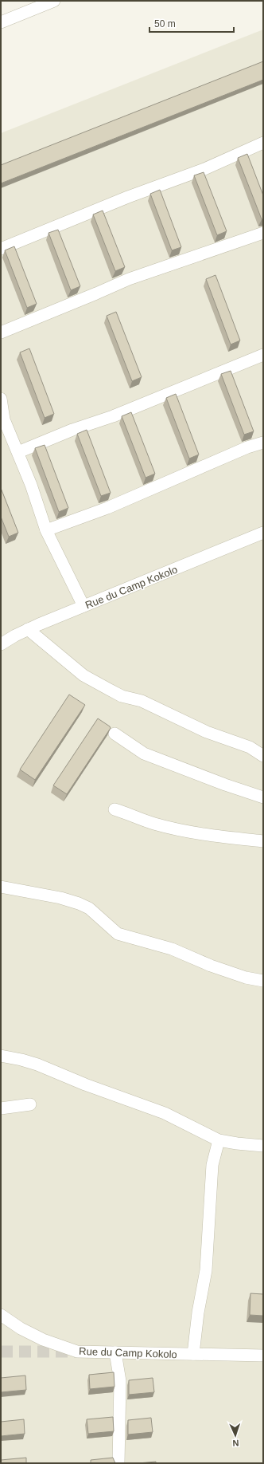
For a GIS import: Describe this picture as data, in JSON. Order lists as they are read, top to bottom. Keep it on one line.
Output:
{"streets":{"street":["Rue du Camp Kokolo"]},"scale_bar":"50 m","north":"bottom"}
